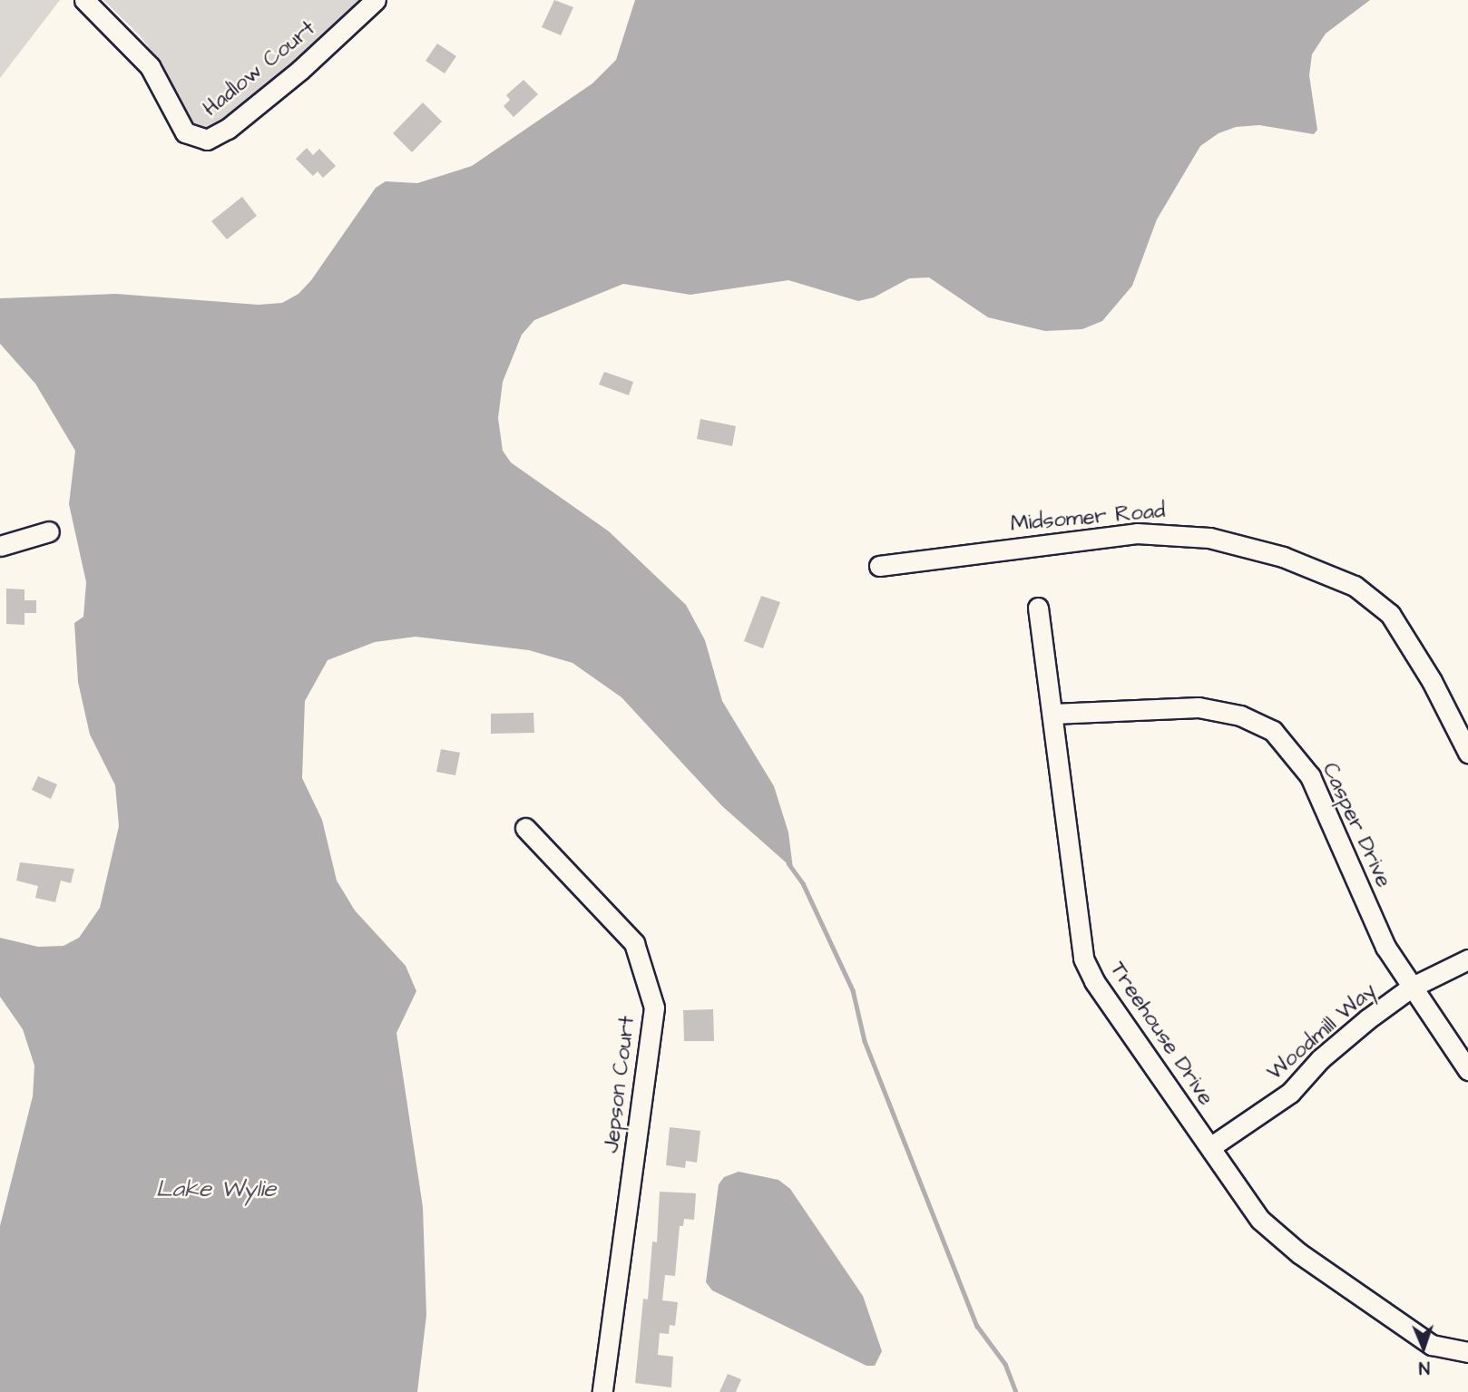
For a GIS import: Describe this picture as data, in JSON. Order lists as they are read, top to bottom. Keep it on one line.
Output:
{"streets":{"street":["Hadlow Court","Midsomer Road","Casper Drive","Woodmill Way","Treehouse Drive","Jepson Court"]},"crossings":[["Casper Drive","Woodmill Way"],["Casper Drive","Treehouse Drive"],["Woodmill Way","Treehouse Drive"]],"water":["Lake Wylie"],"north":"bottom"}
